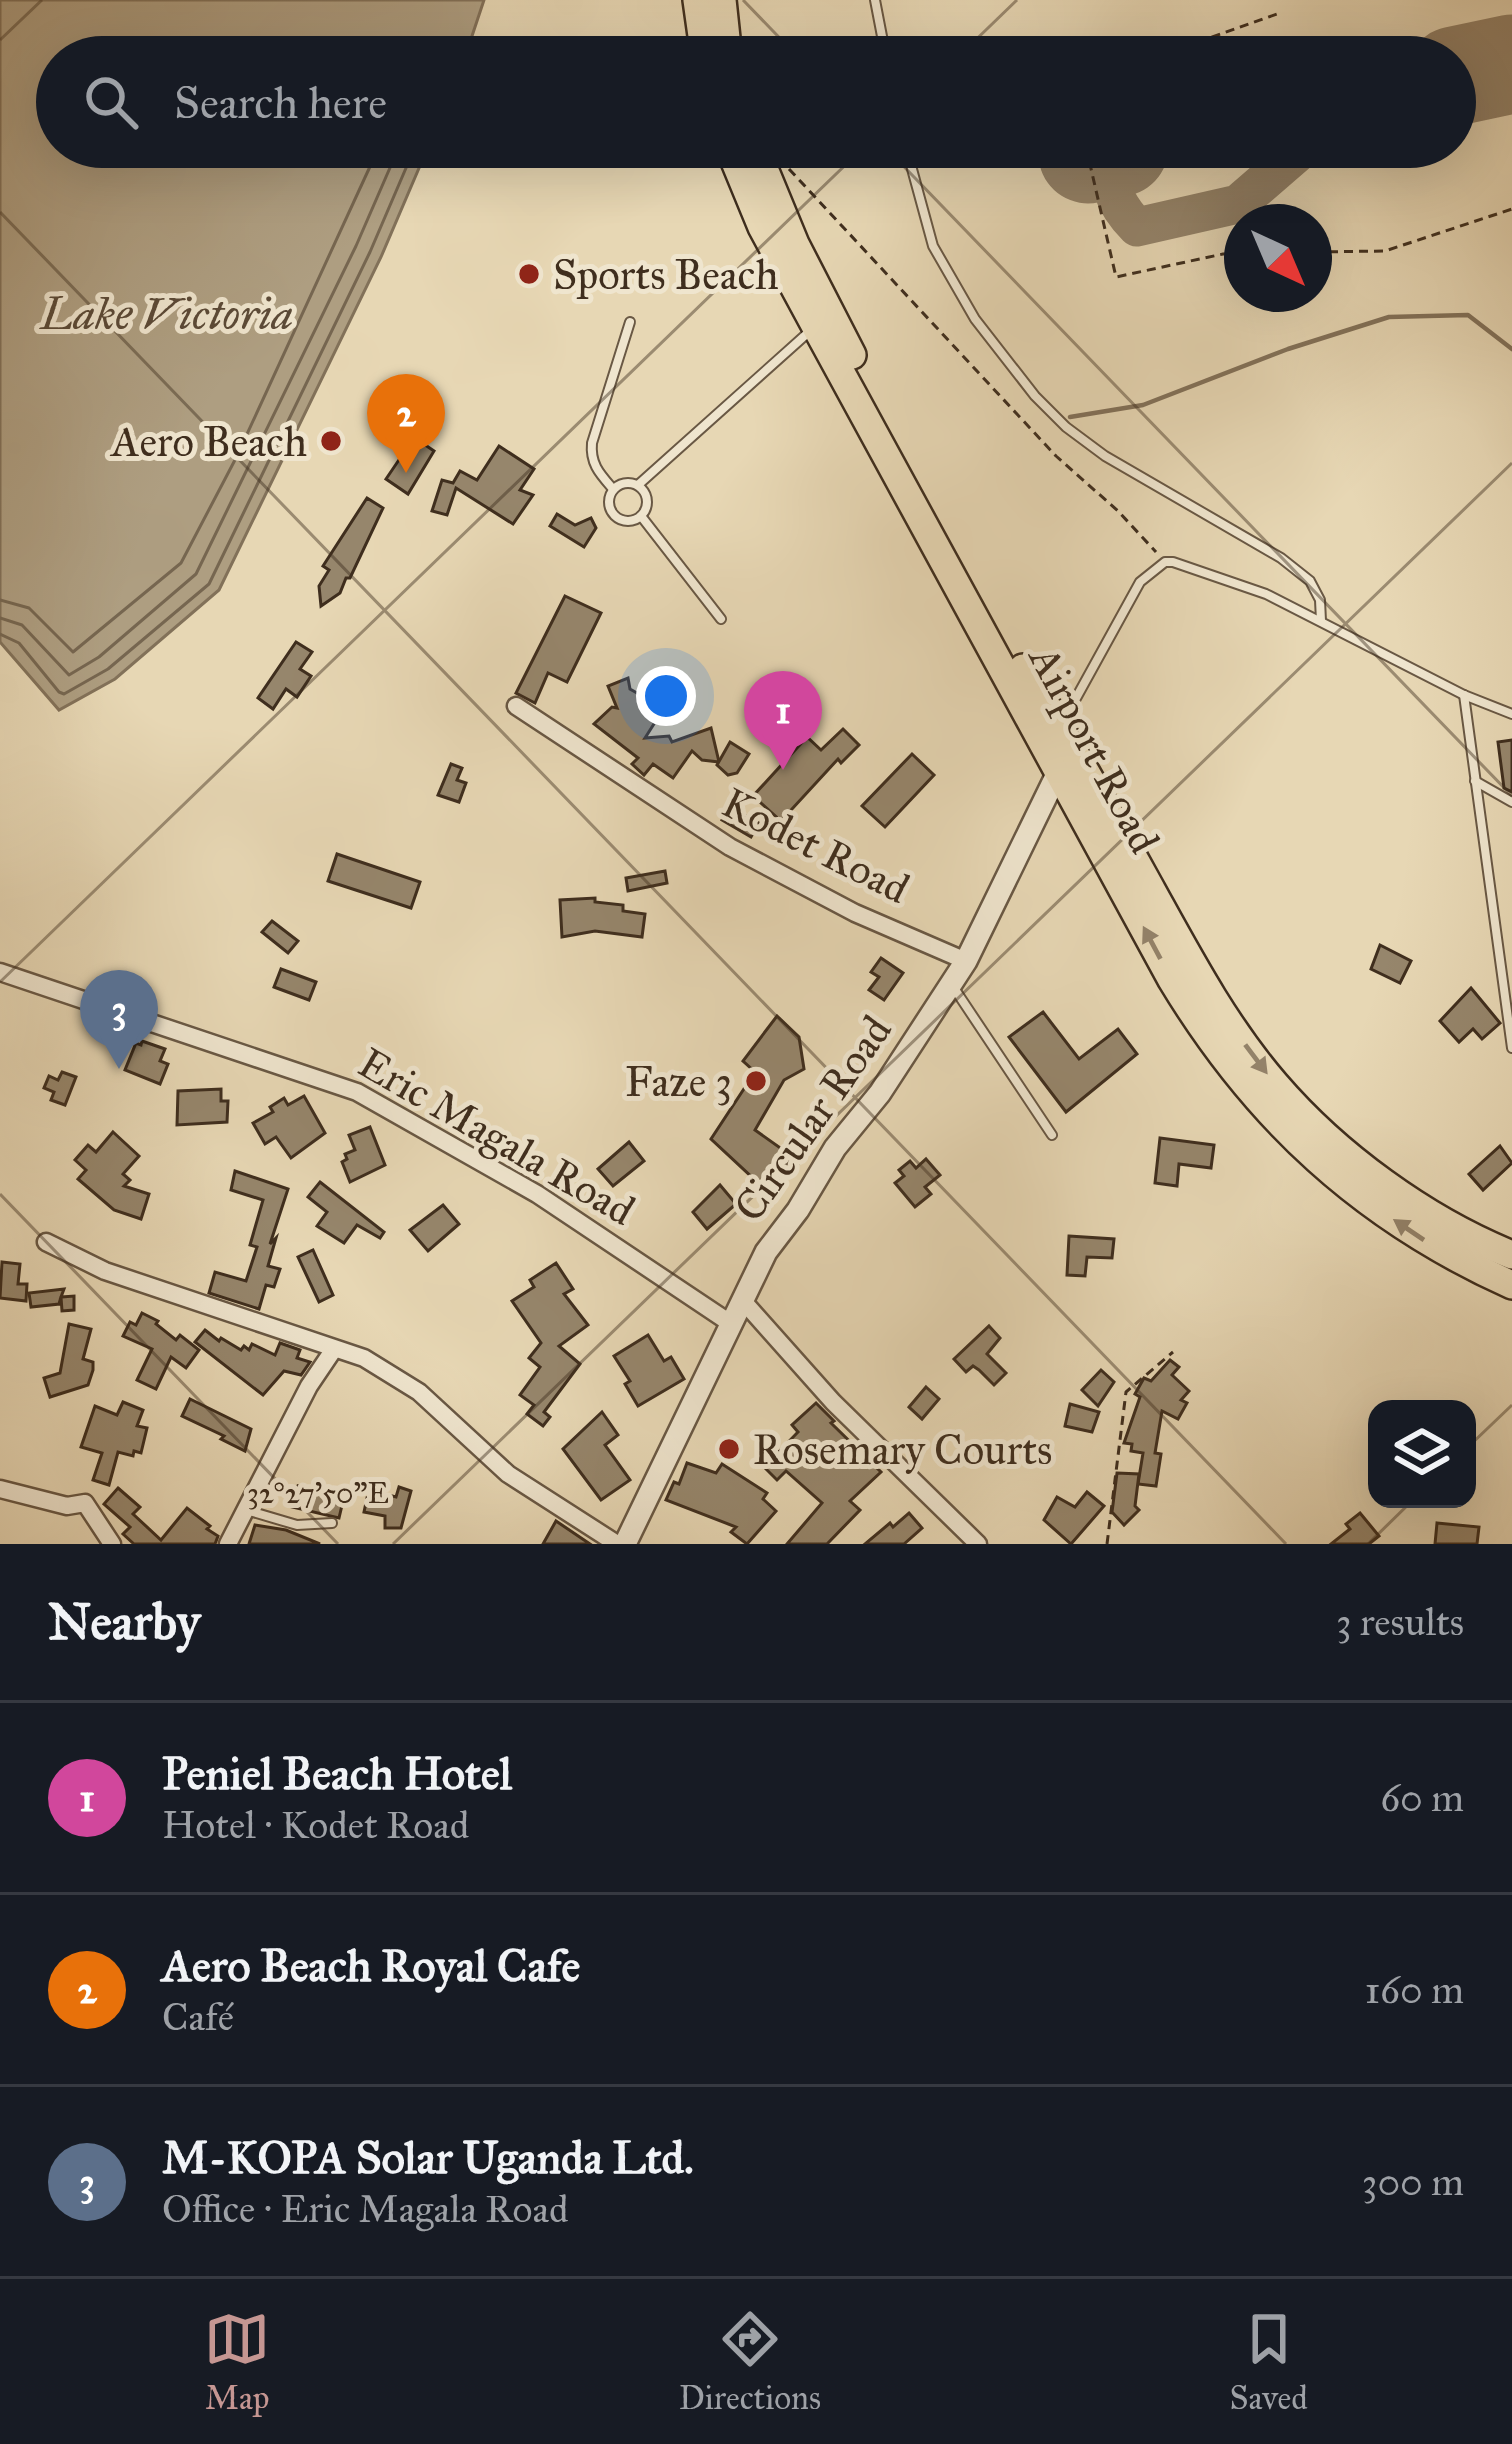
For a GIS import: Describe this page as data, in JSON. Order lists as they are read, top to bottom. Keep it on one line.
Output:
{"streets":{"highway":["Airport Road"],"street":["Kodet Road","Circular Road","Eric Magala Road"]},"crossings":[["Airport Road","Circular Road"],["Kodet Road","Circular Road"],["Circular Road","Eric Magala Road"]],"water":["Lake Victoria"],"places":["Sports Beach","Aero Beach","Faze 3","Rosemary Courts"],"north":"bottom right","page":{"search":"Search here","pins":["2","1","3"],"heading":["Nearby","3 results"],"list":[{"mark":"1","name":"Peniel Beach Hotel","note":"Hotel · Kodet Road","value":"60 m"},{"mark":"2","name":"Aero Beach Royal Cafe","note":"Café","value":"160 m"},{"mark":"3","name":"M-KOPA Solar Uganda Ltd.","note":"Office · Eric Magala Road","value":"300 m"}],"nav":["Map","Directions","Saved"]},"coordinates":["32°27'50\"E"]}
